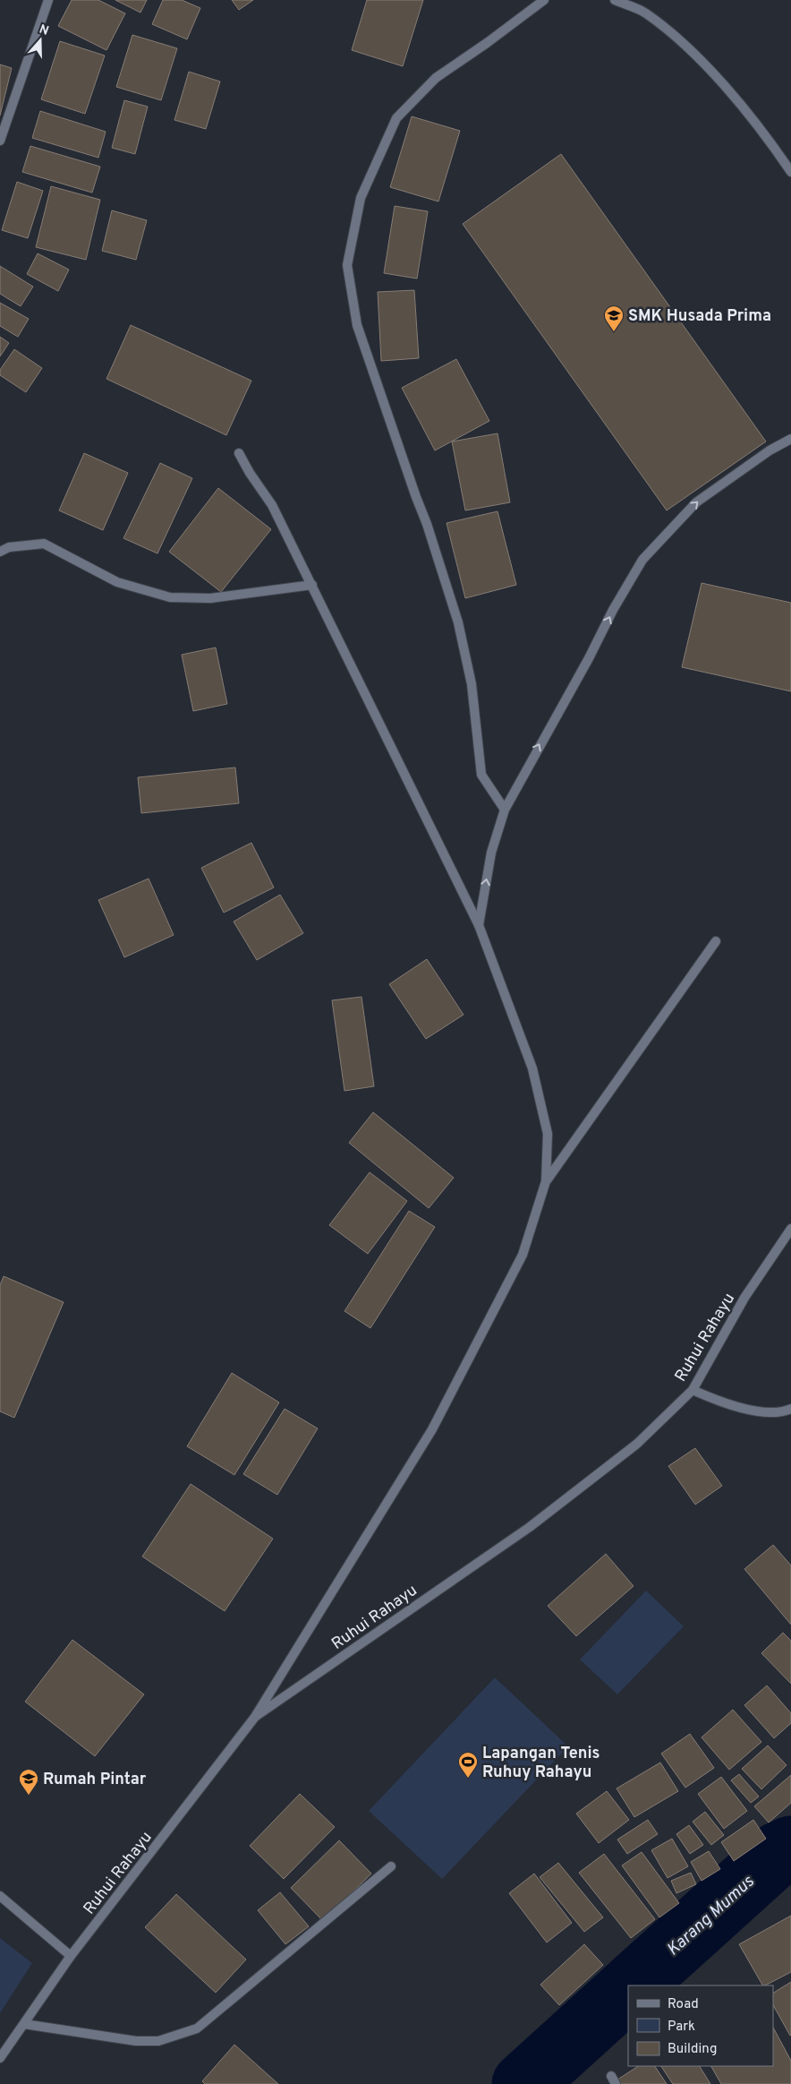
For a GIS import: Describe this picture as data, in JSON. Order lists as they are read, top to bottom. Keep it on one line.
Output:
{"streets":{"street":["Ruhui Rahayu"]},"water":["Karang Mumus"],"places":{"school or university":["SMK Husada Prima","Rumah Pintar"],"sports":["Lapangan Tenis Ruhuy Rahayu"]},"legend":["Road","Park","Building"],"north":"top"}
